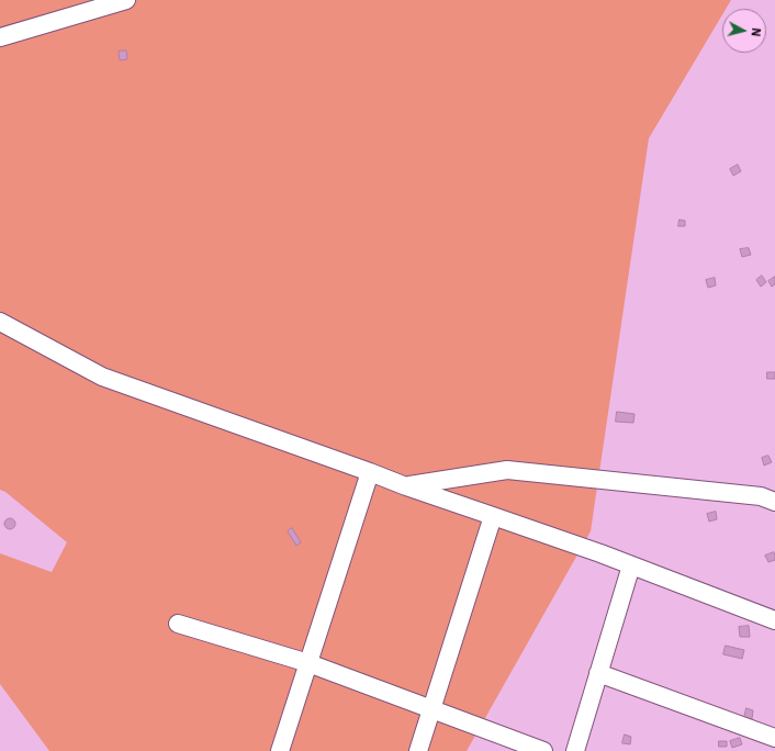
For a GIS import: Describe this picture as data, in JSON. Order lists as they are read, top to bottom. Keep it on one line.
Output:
{"north":"right"}
